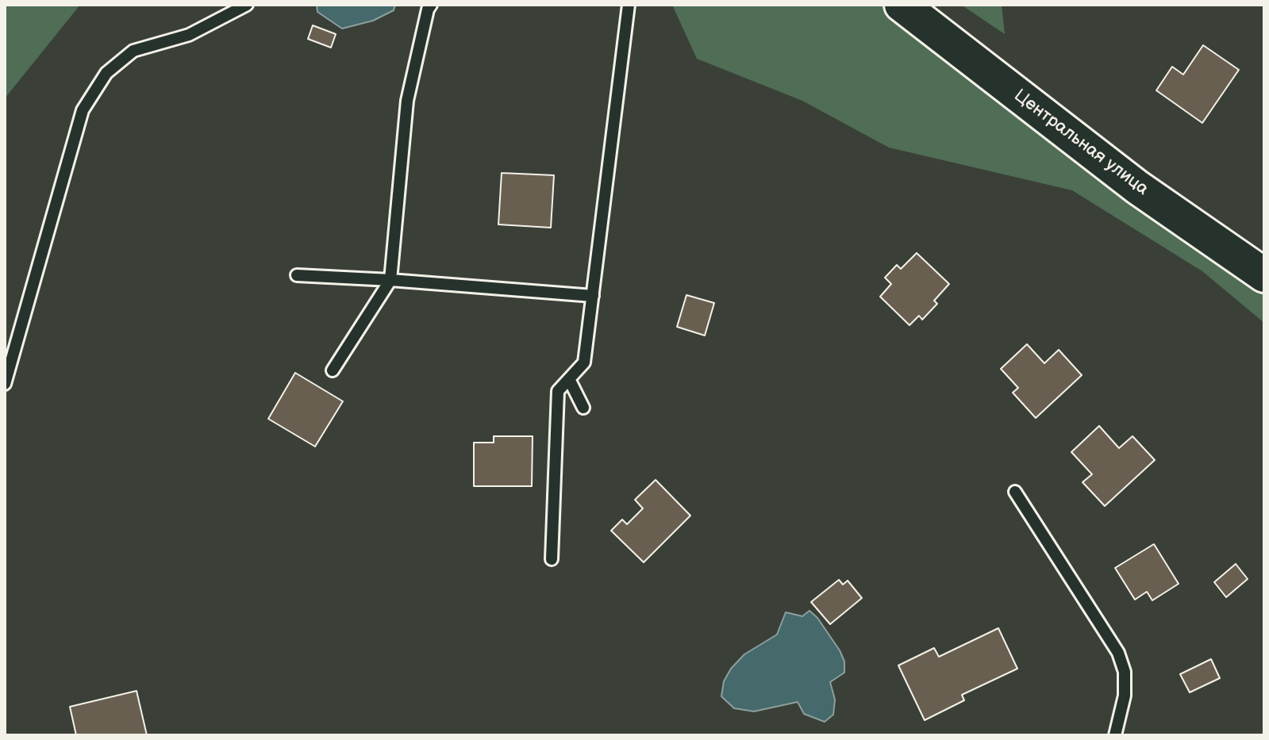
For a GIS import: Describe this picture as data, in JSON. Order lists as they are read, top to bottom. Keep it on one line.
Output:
{"streets":{"street":["Центральная улица"]}}
